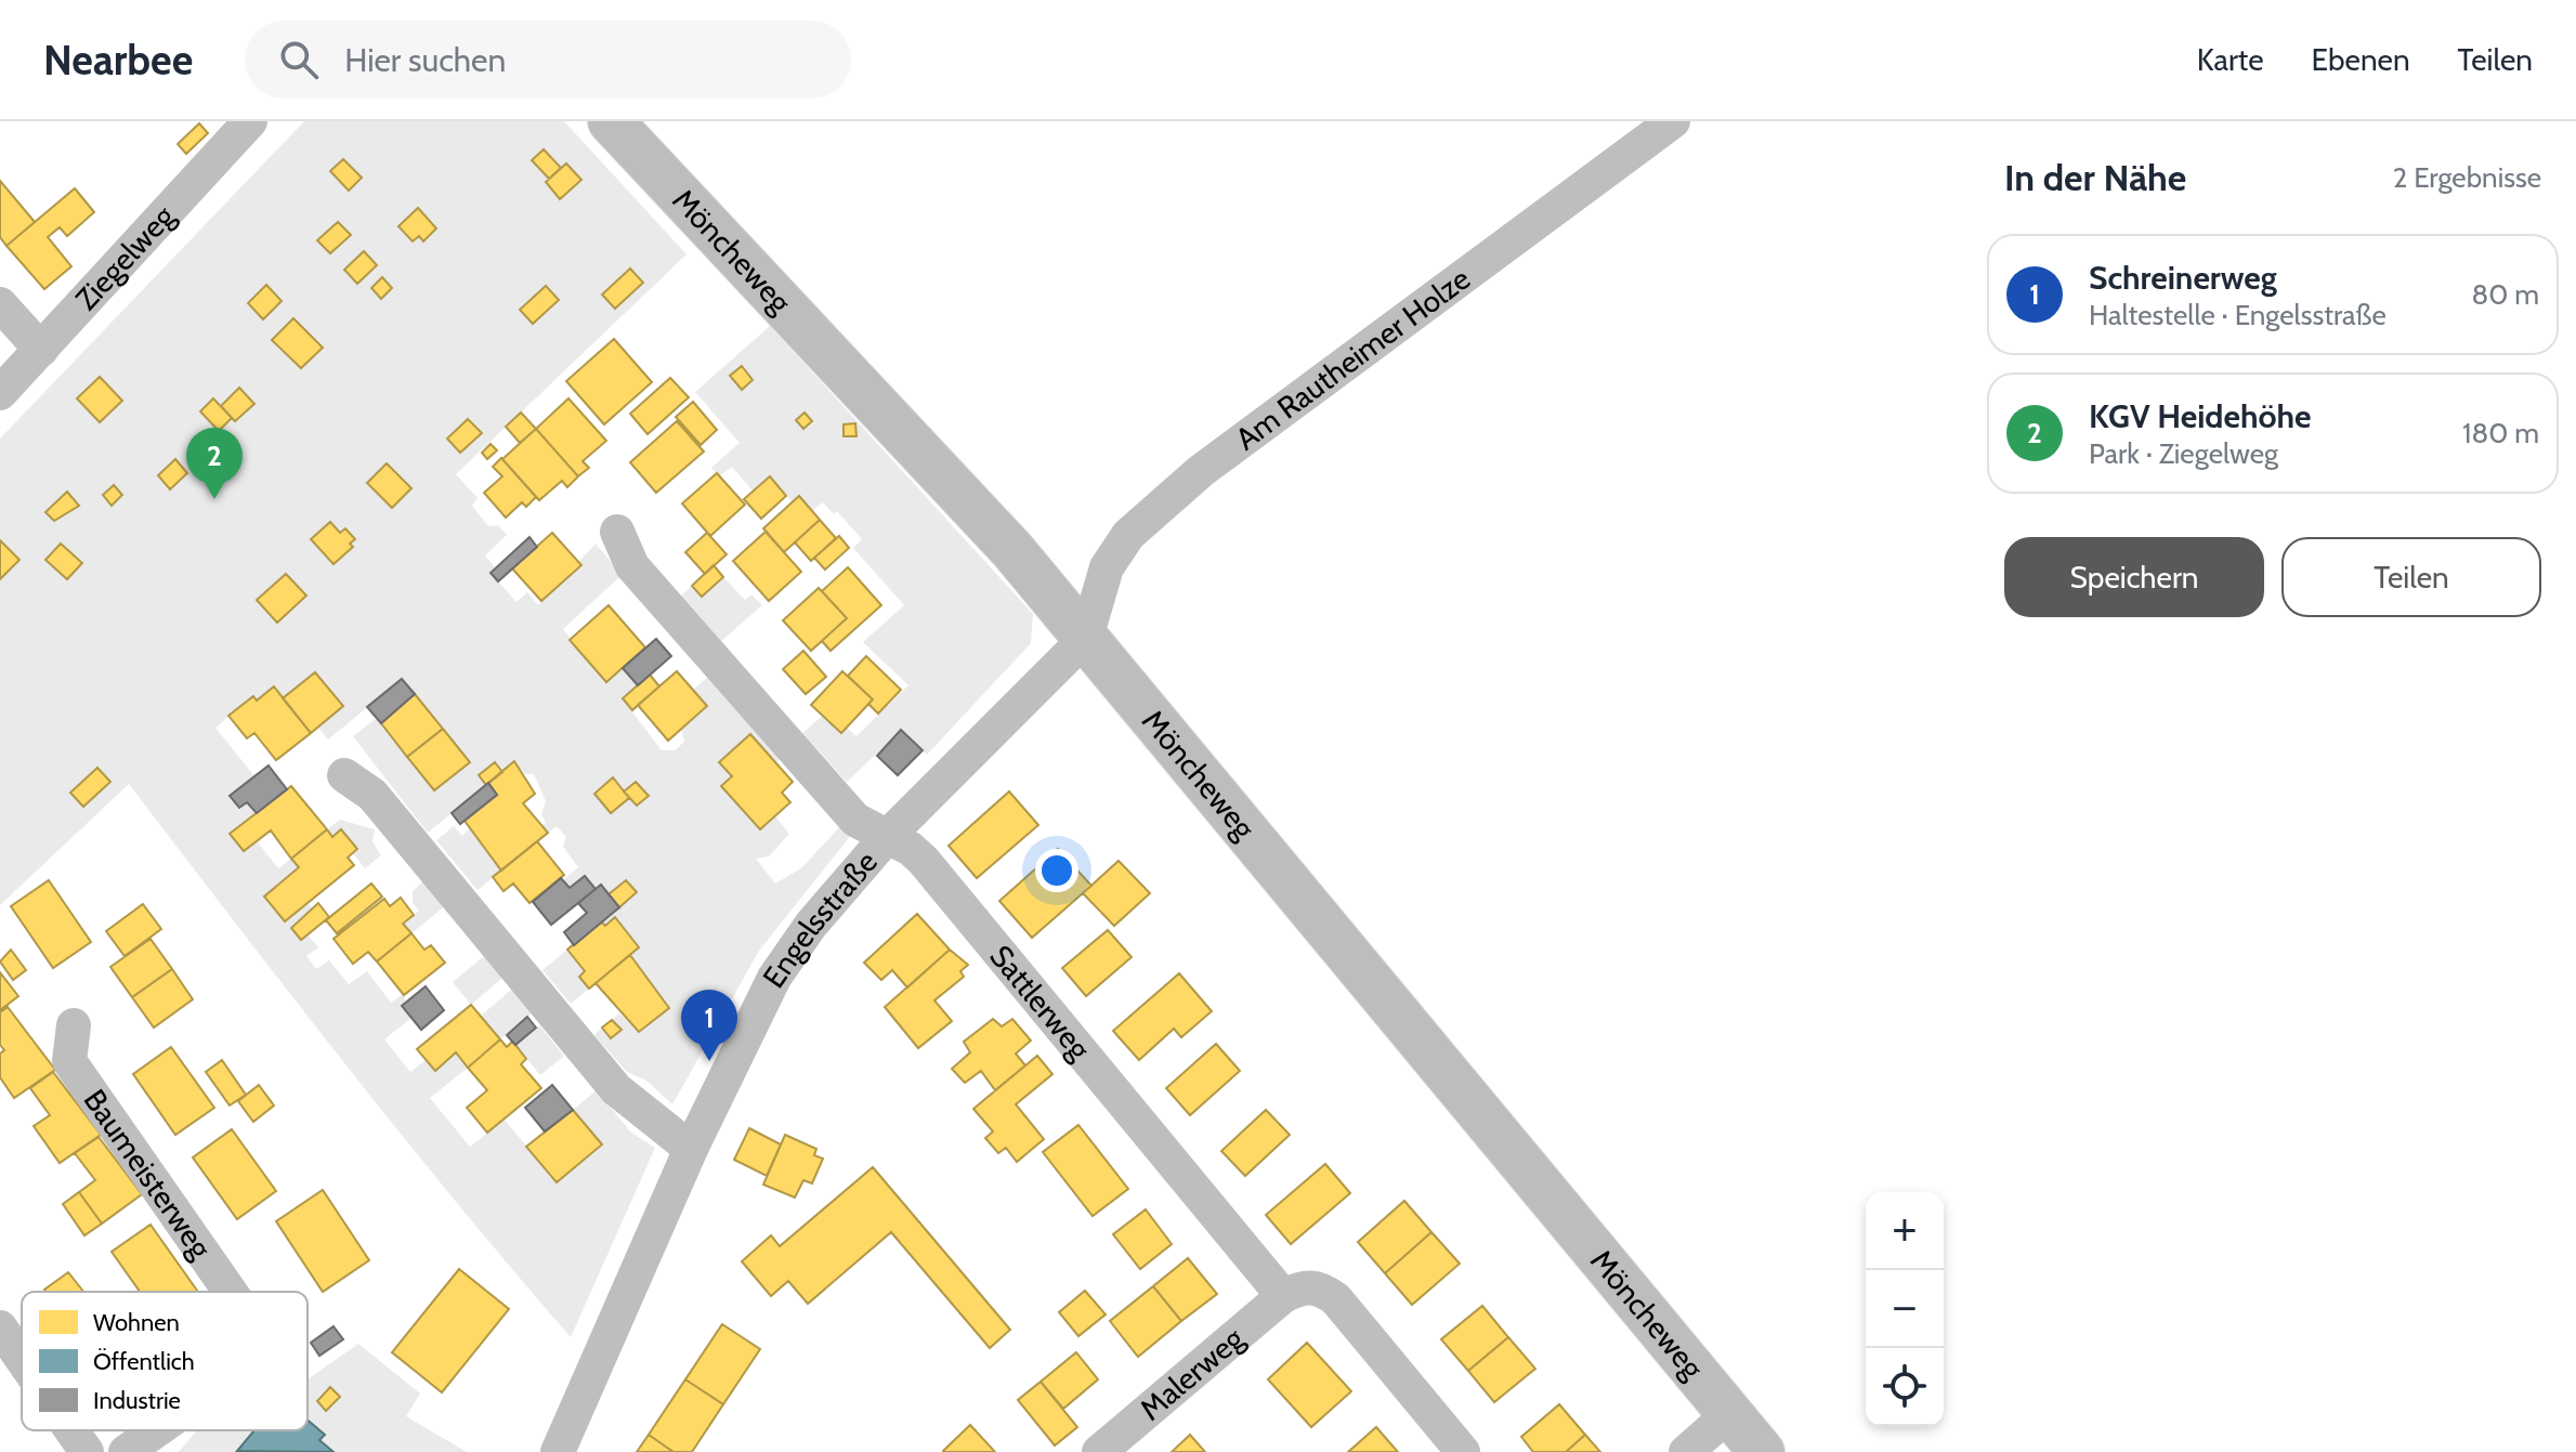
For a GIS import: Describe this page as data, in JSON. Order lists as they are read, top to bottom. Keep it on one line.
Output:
{"streets":{"main road":["Möncheweg"],"street":["Ziegelweg","Am Rautheimer Holze","Engelsstraße","Sattlerweg","Baumeisterweg","Malerweg"]},"crossings":[["Möncheweg","Am Rautheimer Holze"],["Möncheweg","Engelsstraße"],["Am Rautheimer Holze","Engelsstraße"],["Engelsstraße","Sattlerweg"],["Sattlerweg","Malerweg"]],"legend":["Wohnen","Öffentlich","Industrie"],"page":{"header":"Nearbee","search":"Hier suchen","nav":["Karte","Ebenen","Teilen"],"heading":["In der Nähe","2 Ergebnisse"],"list":[{"mark":"1","name":"Schreinerweg","note":"Haltestelle · Engelsstraße","value":"80 m"},{"mark":"2","name":"KGV Heidehöhe","note":"Park · Ziegelweg","value":"180 m"}],"pins":["2","1"],"buttons":["Speichern","Teilen"],"map_buttons":["+","−"]}}
